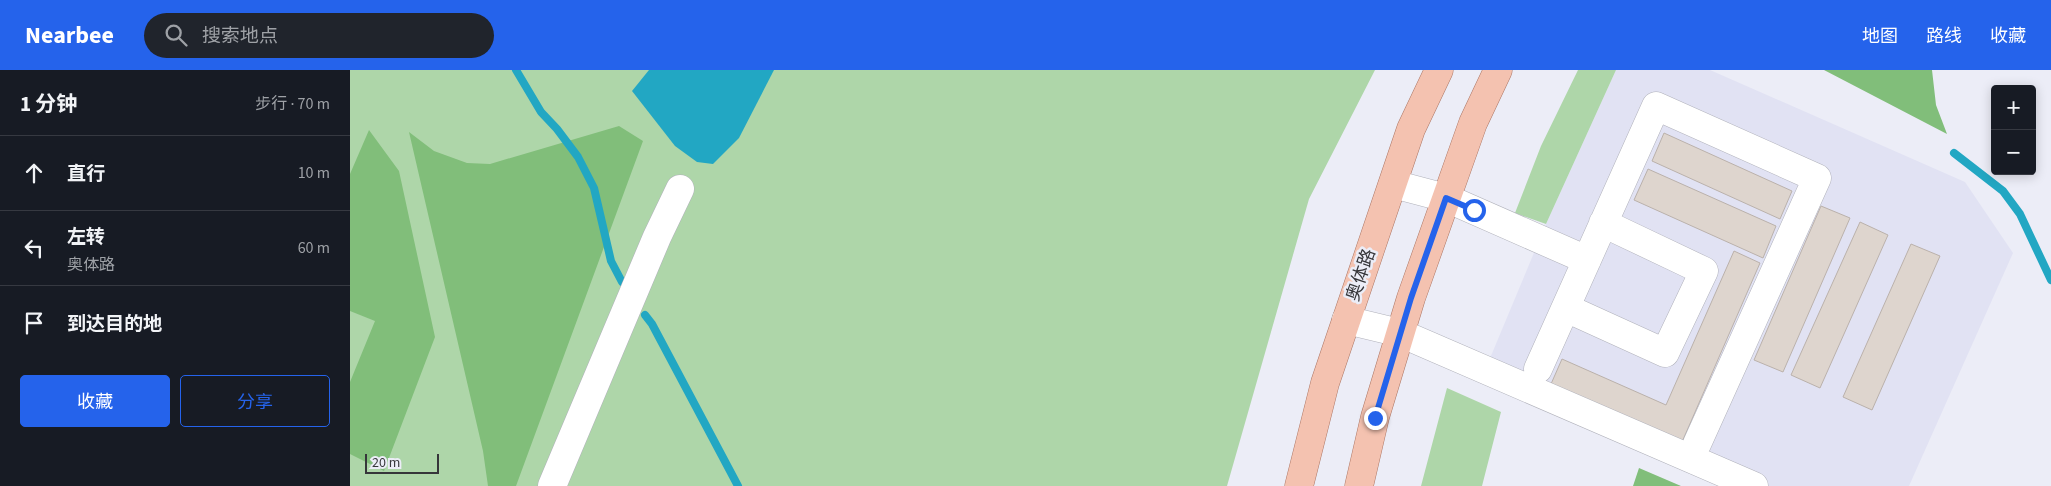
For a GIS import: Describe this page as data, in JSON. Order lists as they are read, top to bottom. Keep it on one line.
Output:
{"streets":{"main road":["奥体路"]},"scale_bar":"20 m","page":{"header":"Nearbee","search":"搜索地点","nav":["地图","路线","收藏"],"heading":["1 分钟","步行 · 70 m"],"map_buttons":["+","−"],"list":[["直行","10 m"],["左转","奥体路","60 m"],"到达目的地"],"buttons":["收藏","分享"],"scale":"20 m"}}
